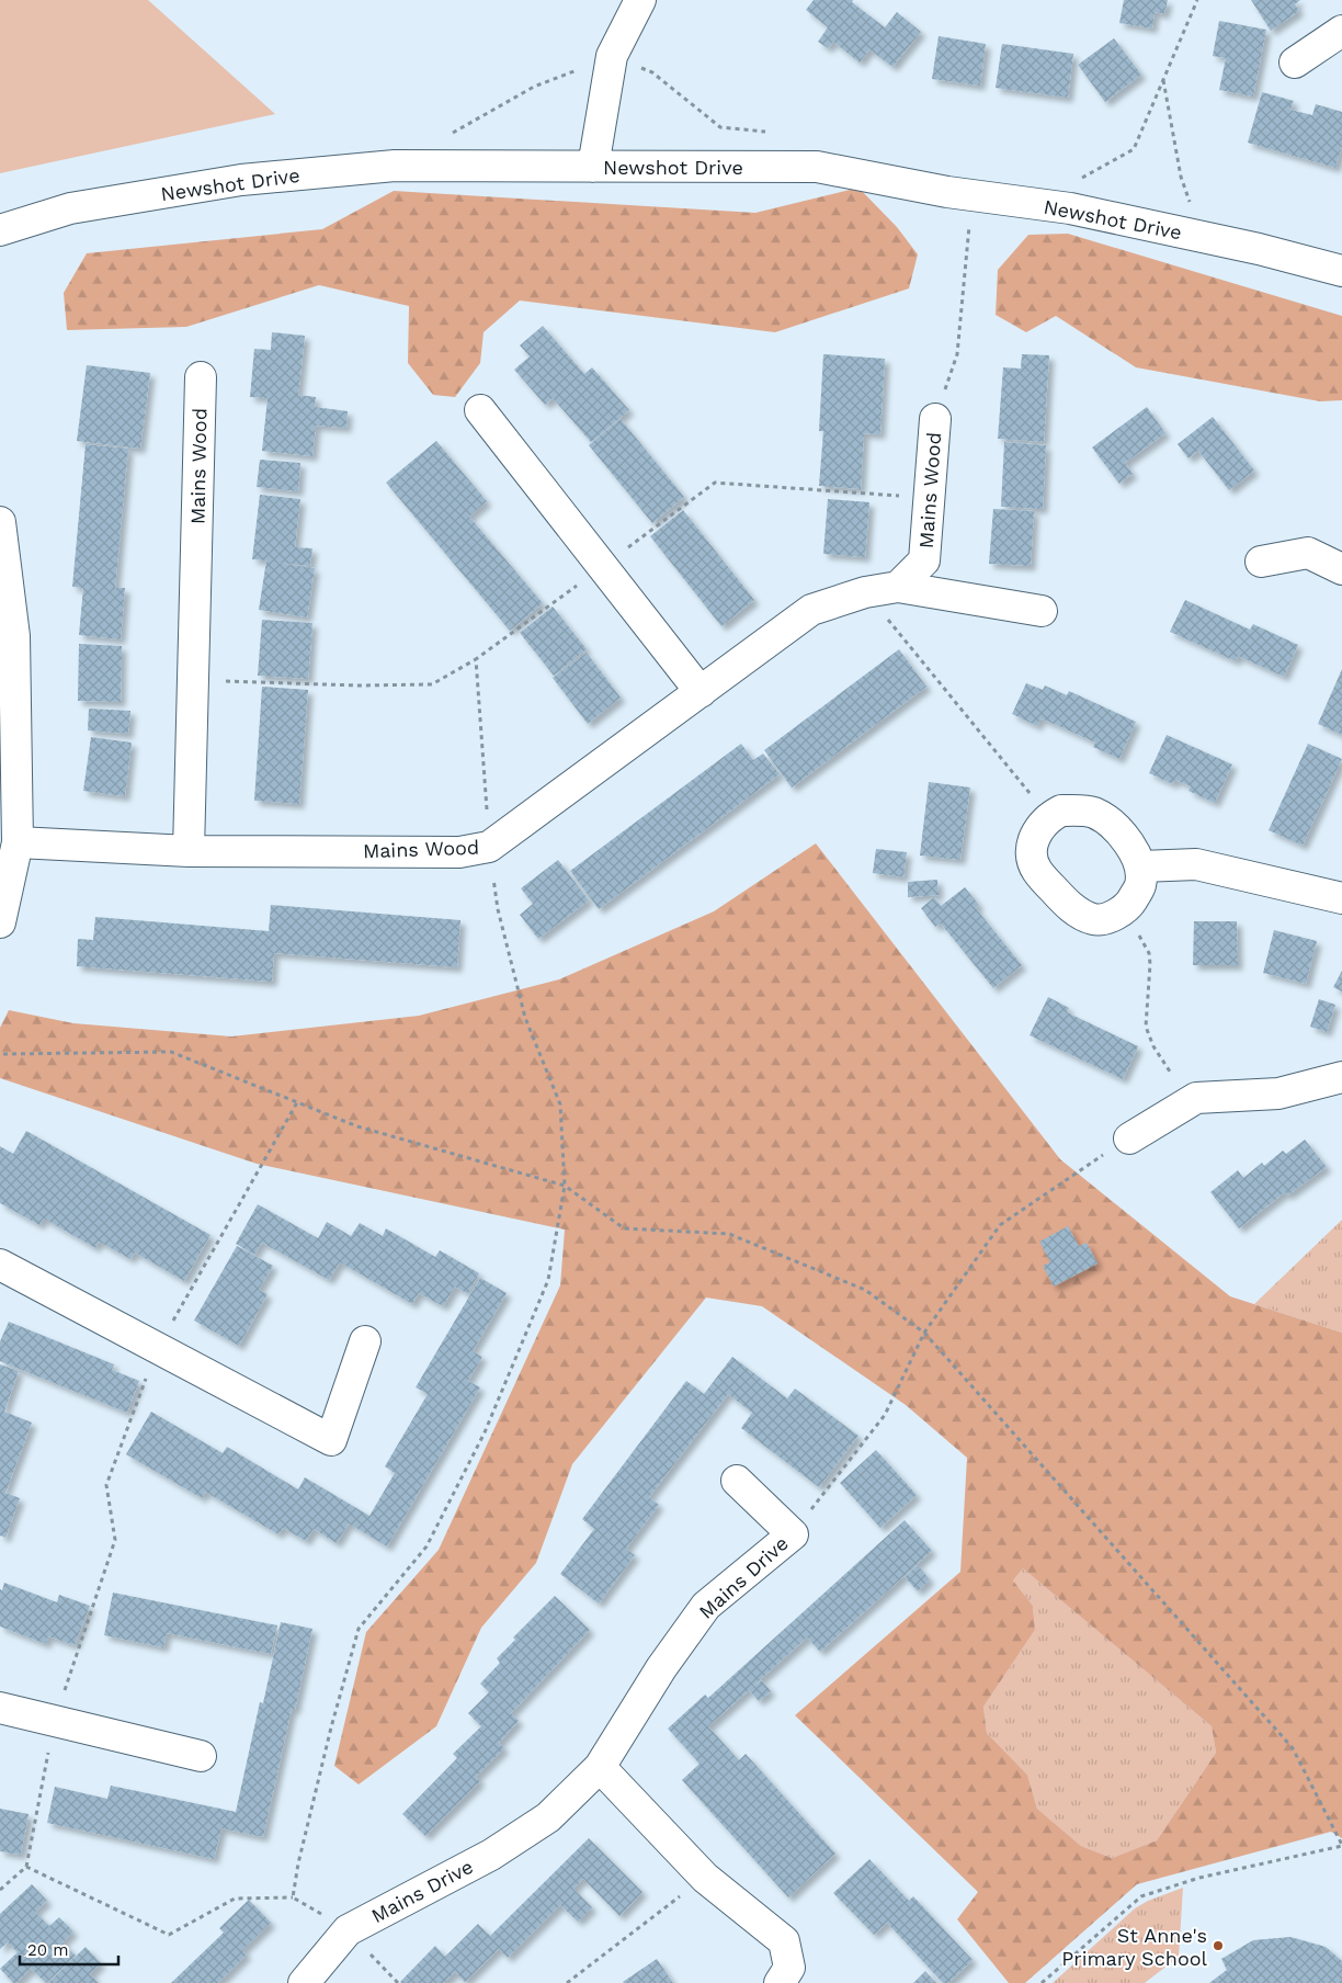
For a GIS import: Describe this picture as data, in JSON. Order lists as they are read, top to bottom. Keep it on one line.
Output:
{"streets":{"street":["Newshot Drive","Mains Wood","Mains Drive"]},"places":["St Anne's Primary School"],"scale_bar":"20 m"}
